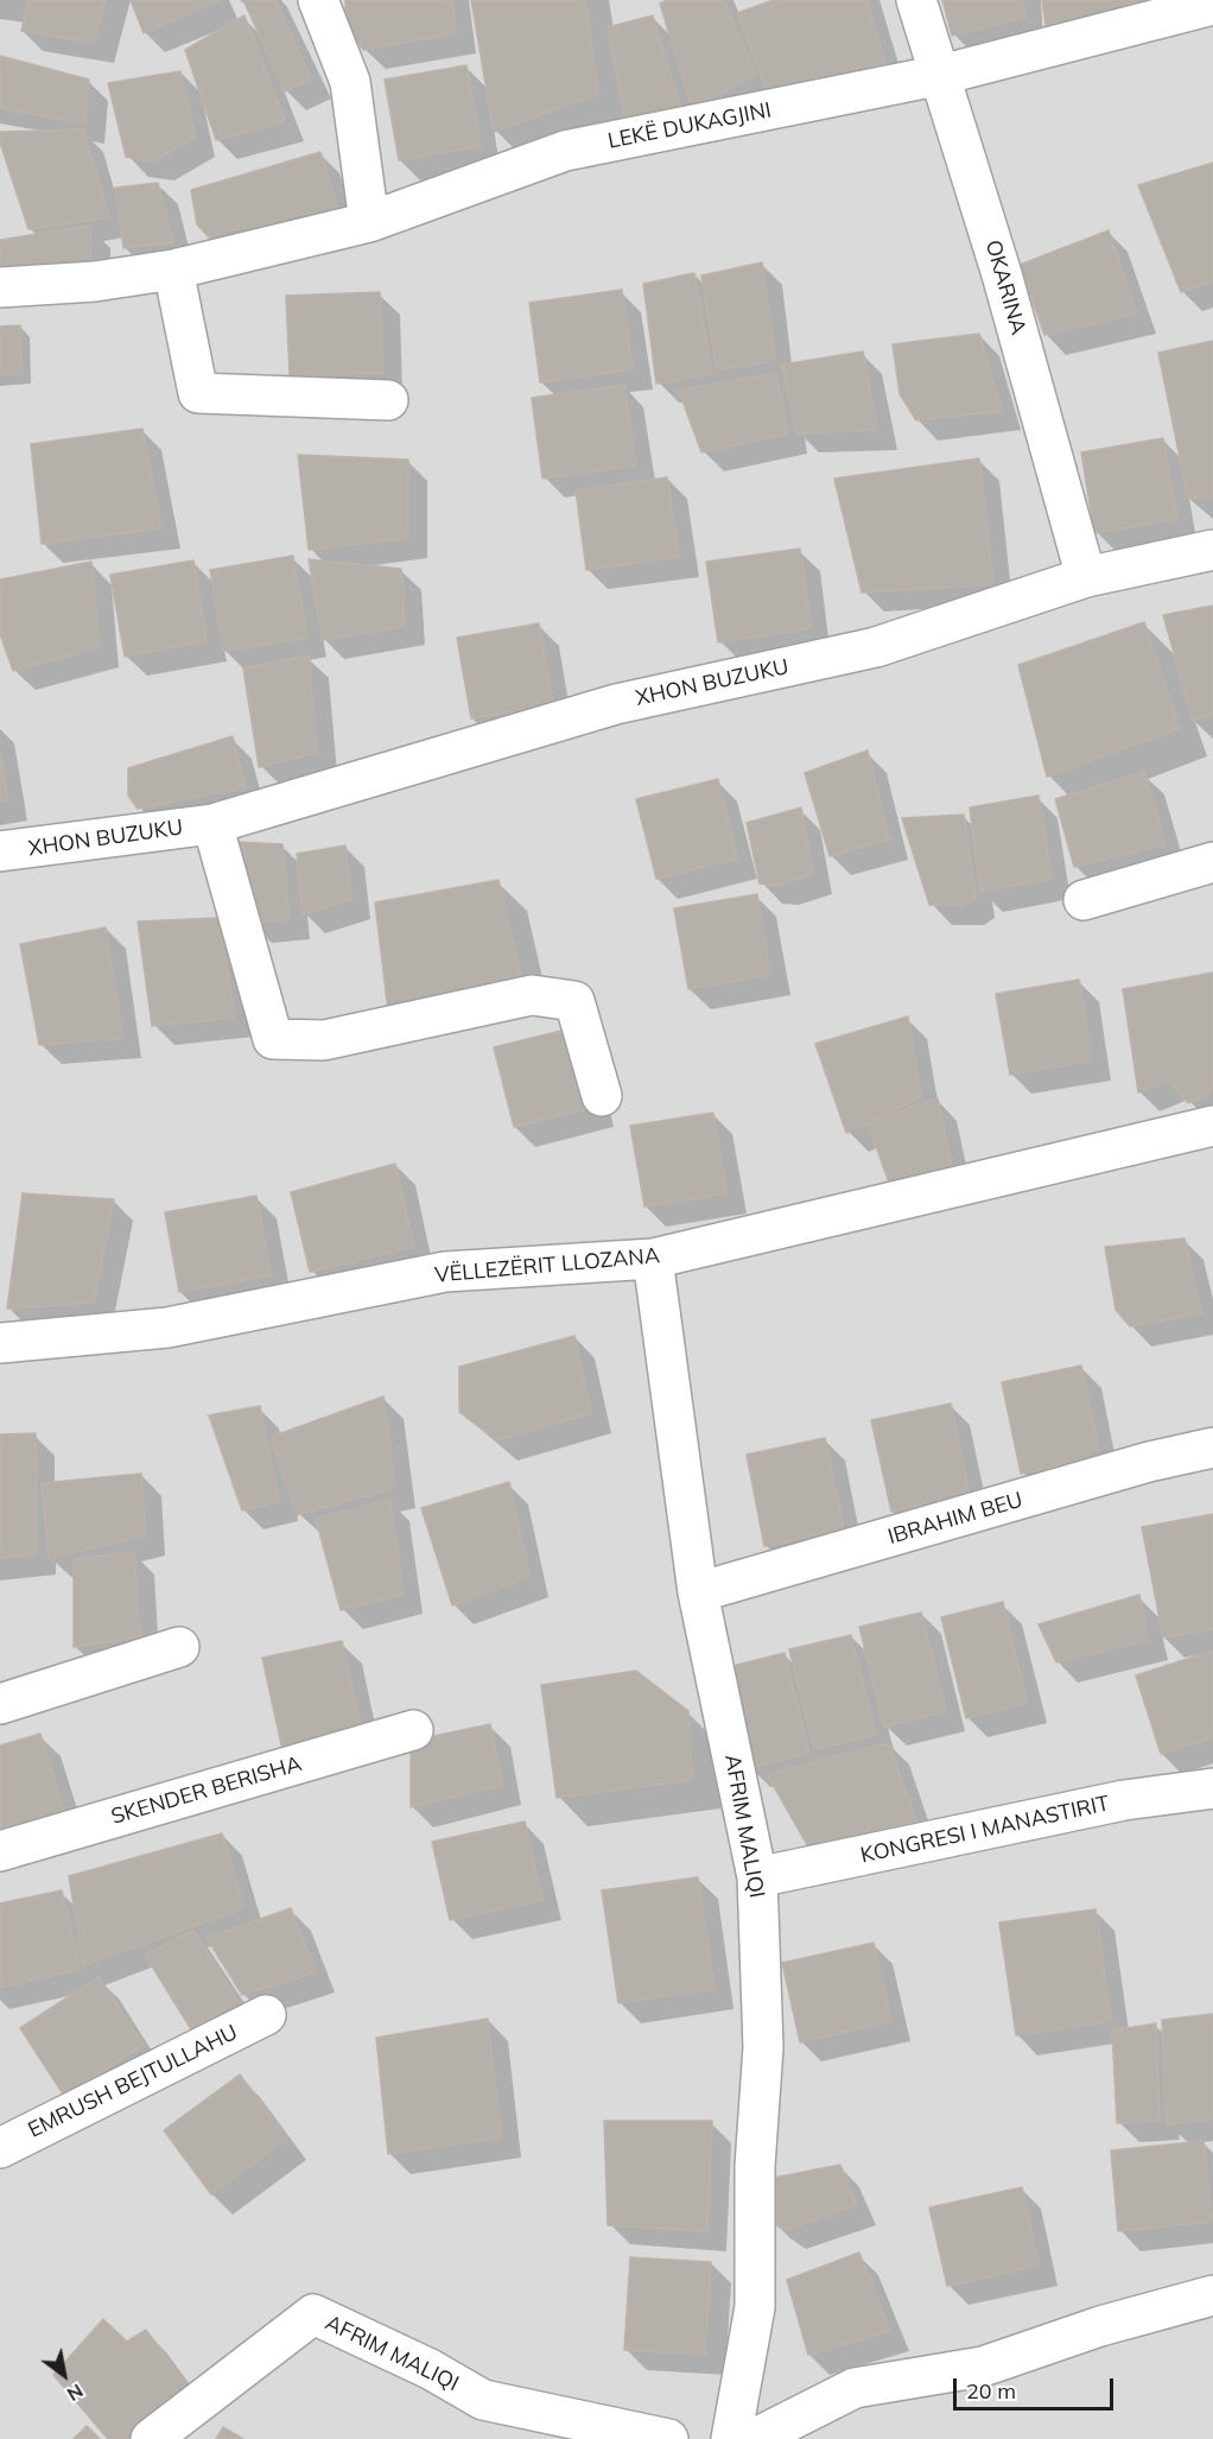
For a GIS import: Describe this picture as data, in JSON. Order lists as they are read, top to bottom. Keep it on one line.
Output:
{"streets":{"street":["LEKË DUKAGJINI","OKARINA","XHON BUZUKU","VËLLEZËRIT LLOZANA","IBRAHIM BEU","SKENDER BERISHA","AFRIM MALIQI","KONGRESI I MANASTIRIT","EMRUSH BEJTULLAHU"]},"crossings":[["LEKË DUKAGJINI","OKARINA"],["OKARINA","XHON BUZUKU"],["VËLLEZËRIT LLOZANA","AFRIM MALIQI"],["IBRAHIM BEU","AFRIM MALIQI"],["AFRIM MALIQI","KONGRESI I MANASTIRIT"]],"scale_bar":"20 m","north":"bottom right"}
